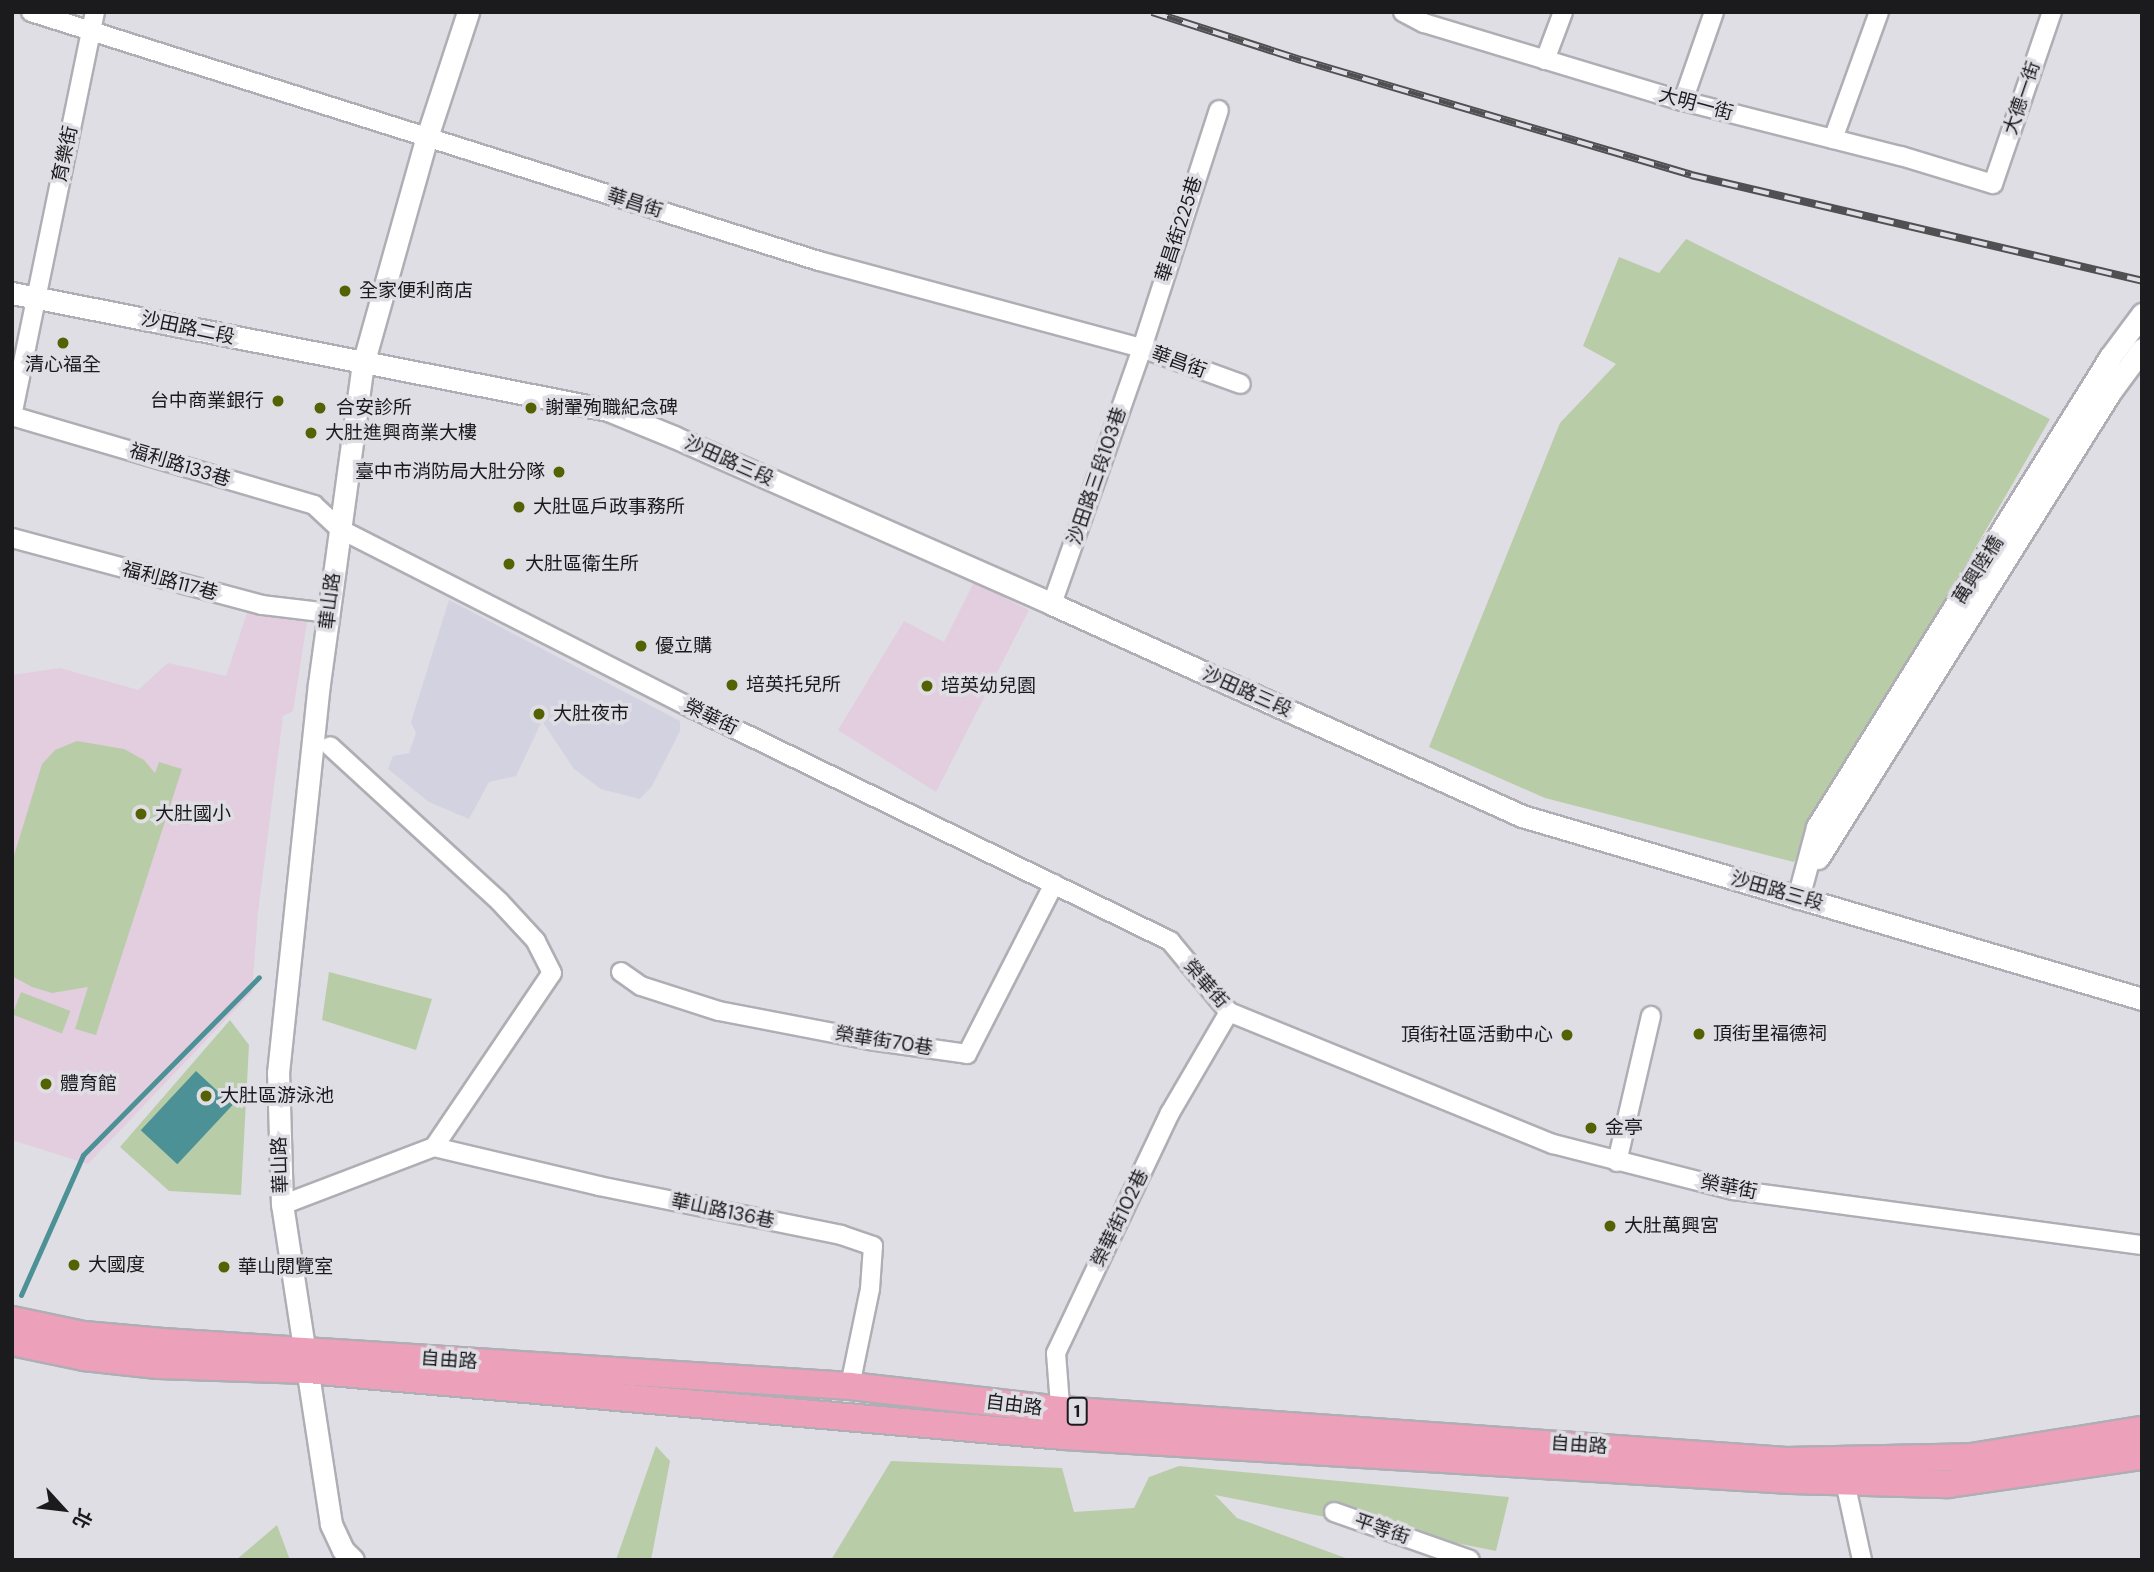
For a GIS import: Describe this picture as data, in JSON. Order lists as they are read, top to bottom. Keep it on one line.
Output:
{"streets":{"main road":["自由路","1"],"street":["大德一街","大明一街","育樂街","華昌街","華昌街225巷","沙田路二段","沙田路三段","福利路133巷","沙田路三段103巷","萬興陸橋","福利路117巷","華山路","榮華街","榮華街70巷","華山路136巷","榮華街102巷","平等街"]},"crossings":[["大德一街","大明一街"],["育樂街","華昌街"],["育樂街","沙田路二段"],["育樂街","福利路133巷"],["華昌街","華昌街225巷"],["華昌街","沙田路三段103巷"],["華昌街","華山路"],["華昌街225巷","沙田路三段103巷"],["沙田路二段","沙田路三段"],["沙田路二段","華山路"],["沙田路三段","沙田路三段103巷"],["沙田路三段","華山路"],["福利路133巷","華山路"],["福利路133巷","榮華街"],["福利路117巷","華山路"],["華山路","榮華街"],["華山路","華山路136巷"],["華山路","自由路"],["榮華街","榮華街70巷"],["榮華街","榮華街102巷"],["華山路136巷","自由路"],["榮華街102巷","自由路"]],"places":["全家便利商店","清心福全","台中商業銀行","合安診所","謝翬殉職紀念碑","大肚進興商業大樓","臺中市消防局大肚分隊","大肚區戶政事務所","大肚區衛生所","優立購","培英托兒所","培英幼兒園","大肚夜市","大肚國小","頂街里福德祠","頂街社區活動中心","體育館","大肚區游泳池","金亭","大肚萬興宮","大國度","華山閱覽室"],"north":"bottom right"}
